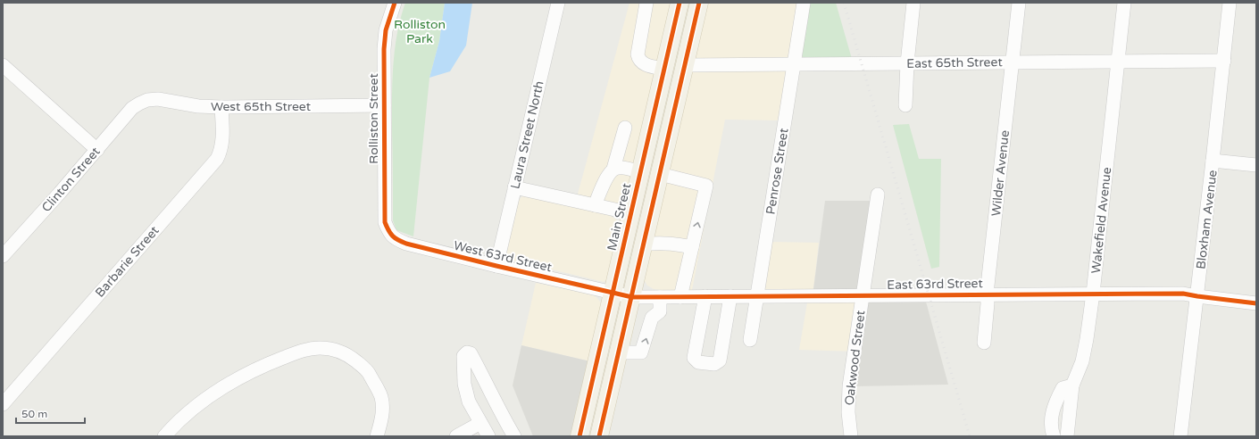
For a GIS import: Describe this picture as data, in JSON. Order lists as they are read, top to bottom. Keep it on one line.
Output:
{"streets":{"main road":["Main Street"],"street":["East 65th Street","West 65th Street","Rolliston Street","Laura Street North","Penrose Street","Wilder Avenue","Clinton Street","Bloxham Avenue","Wakefield Avenue","West 63rd Street","Barbarie Street","East 63rd Street","Oakwood Street"]},"crossings":[["East 65th Street","Penrose Street"],["East 65th Street","Wilder Avenue"],["East 65th Street","Bloxham Avenue"],["East 65th Street","Wakefield Avenue"],["West 65th Street","Rolliston Street"],["West 65th Street","Clinton Street"],["West 65th Street","Barbarie Street"],["Rolliston Street","West 63rd Street"],["Laura Street North","West 63rd Street"],["Penrose Street","East 63rd Street"],["Wilder Avenue","East 63rd Street"],["Main Street","West 63rd Street"],["Main Street","East 63rd Street"],["Bloxham Avenue","East 63rd Street"],["Wakefield Avenue","East 63rd Street"],["West 63rd Street","East 63rd Street"],["East 63rd Street","Oakwood Street"]],"parks":["Rolliston Park"],"scale_bar":"50 m"}
